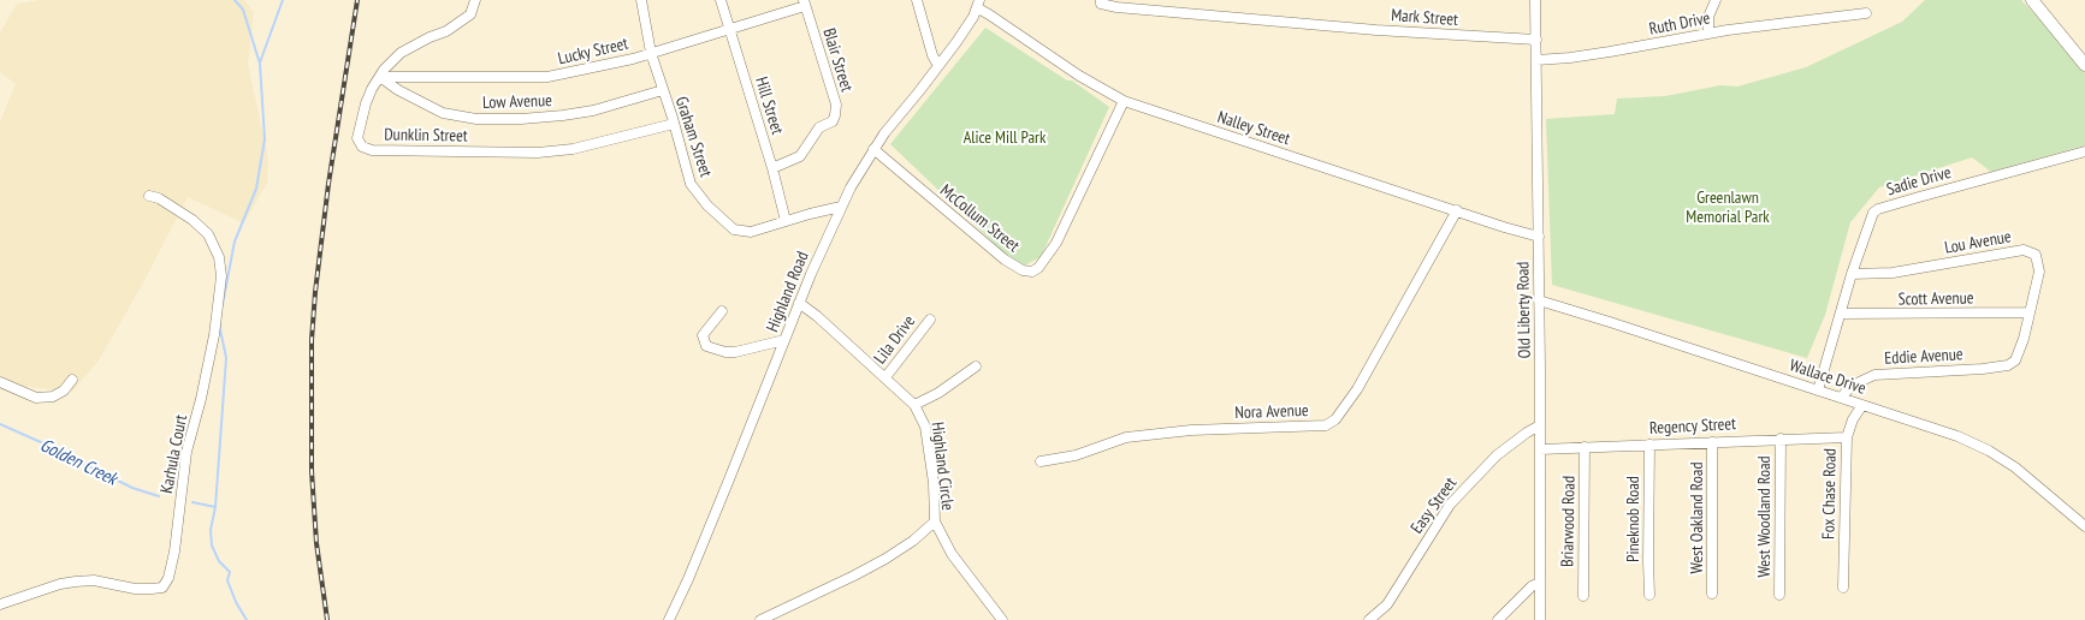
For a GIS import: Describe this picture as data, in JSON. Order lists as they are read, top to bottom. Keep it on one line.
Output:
{"streets":{"street":["Mark Street","Ruth Drive","Lucky Street","Blair Street","Low Avenue","Hill Street","Nalley Street","Dunklin Street","Graham Street","Sadie Drive","McCollum Street","Lou Avenue","Highland Road","Scott Avenue","Old Liberty Road","Lila Drive","Eddie Avenue","Wallace Drive","Nora Avenue","Regency Street","Karhula Court","Highland Circle","Fox Chase Road","Easy Street","West Woodland Road","West Oakland Road","Pineknob Road","Briarwood Road"]},"crossings":[["Mark Street","Old Liberty Road"],["Ruth Drive","Old Liberty Road"],["Lucky Street","Blair Street"],["Lucky Street","Low Avenue"],["Lucky Street","Hill Street"],["Lucky Street","Dunklin Street"],["Lucky Street","Graham Street"],["Blair Street","Hill Street"],["Low Avenue","Dunklin Street"],["Low Avenue","Graham Street"],["Hill Street","Graham Street"],["Nalley Street","McCollum Street"],["Nalley Street","Highland Road"],["Nalley Street","Old Liberty Road"],["Nalley Street","Nora Avenue"],["Dunklin Street","Graham Street"],["Graham Street","Highland Road"],["Sadie Drive","Lou Avenue"],["Sadie Drive","Scott Avenue"],["Sadie Drive","Wallace Drive"],["McCollum Street","Highland Road"],["Lou Avenue","Scott Avenue"],["Lou Avenue","Eddie Avenue"],["Highland Road","Highland Circle"],["Old Liberty Road","Wallace Drive"],["Old Liberty Road","Regency Street"],["Old Liberty Road","Easy Street"],["Lila Drive","Highland Circle"],["Eddie Avenue","Wallace Drive"],["Wallace Drive","Fox Chase Road"],["Regency Street","Fox Chase Road"],["Regency Street","West Woodland Road"],["Regency Street","West Oakland Road"],["Regency Street","Pineknob Road"],["Regency Street","Briarwood Road"]],"water":["Golden Creek"],"parks":["Alice Mill Park","Greenlawn Memorial Park"]}
